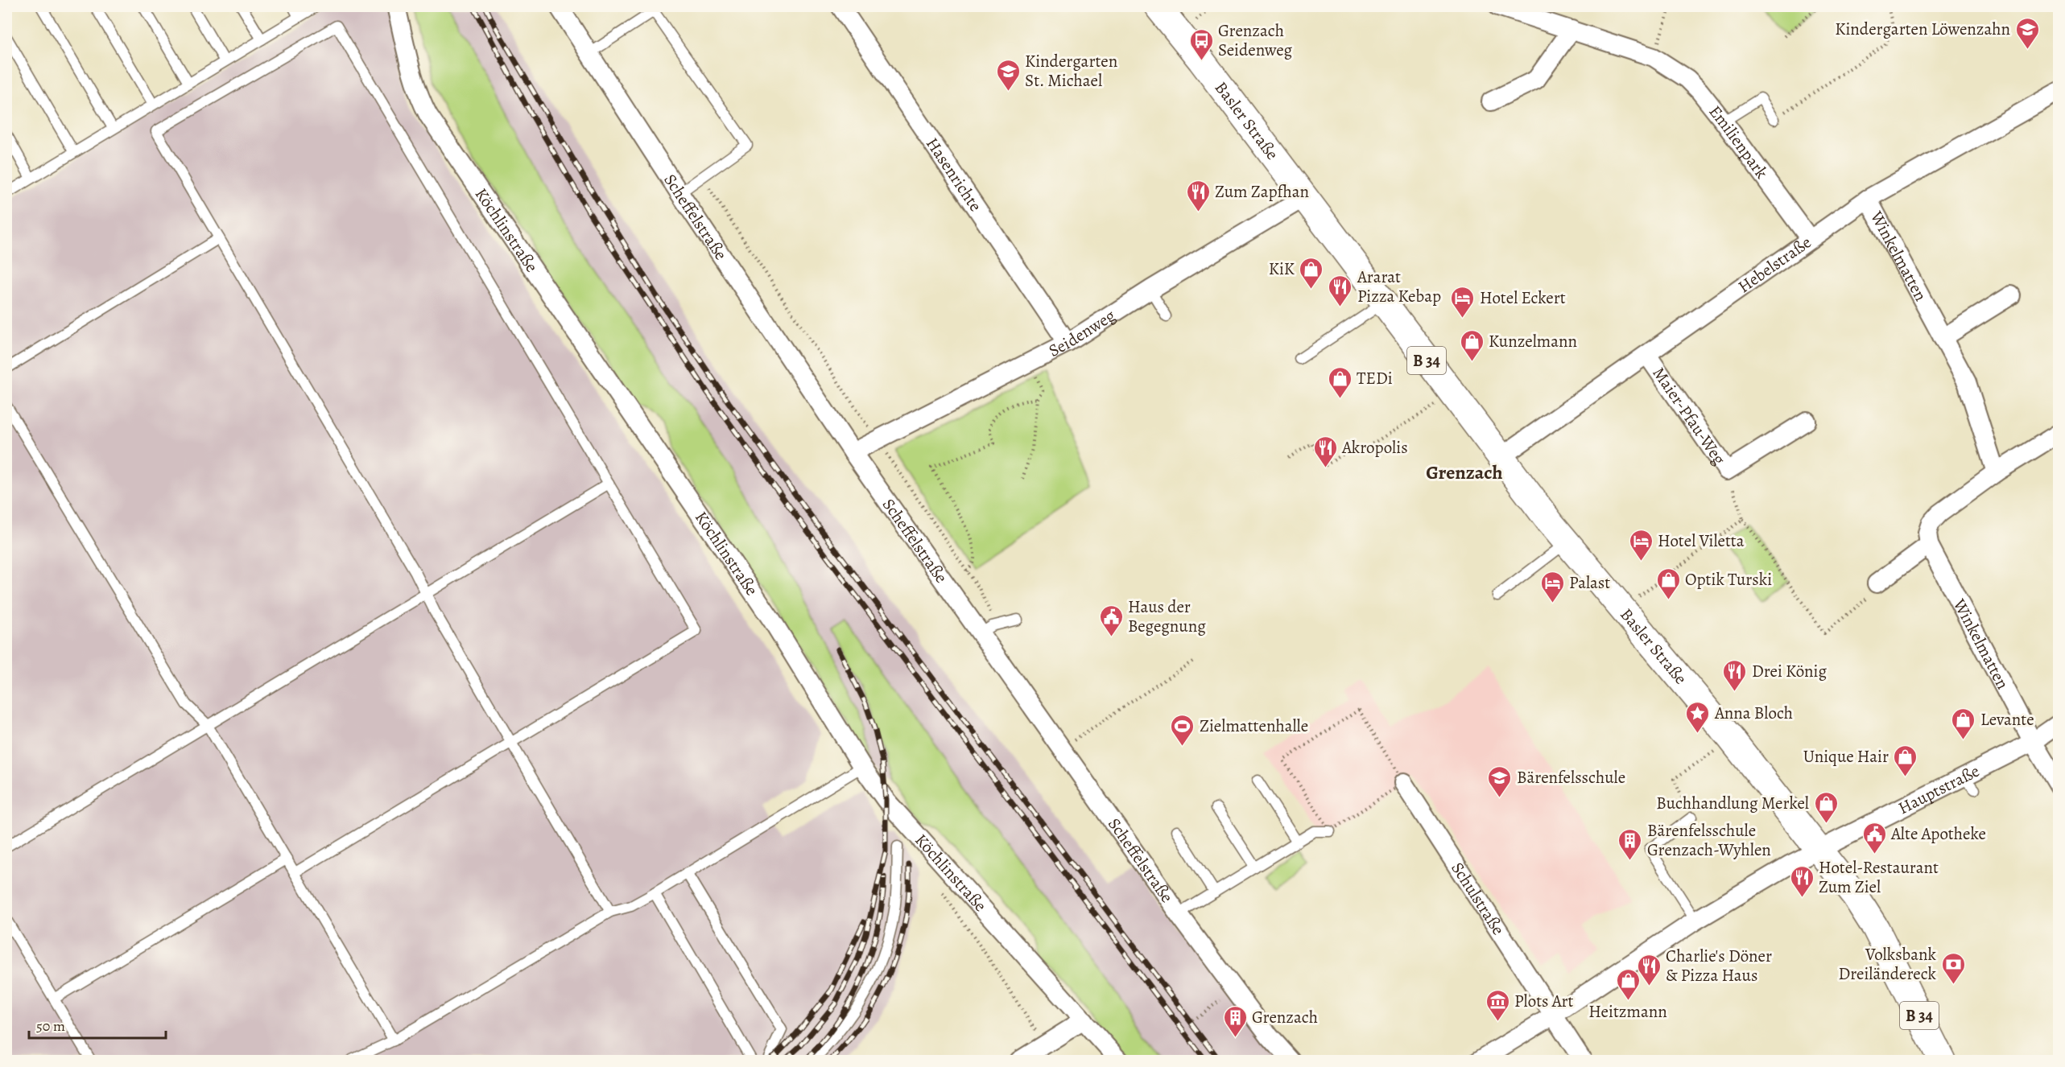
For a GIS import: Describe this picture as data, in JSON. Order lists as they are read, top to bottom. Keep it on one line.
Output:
{"streets":{"main road":["Basler Straße","B 34"],"street":["Emilienpark","Hasenrichte","Scheffelstraße","Köchlinstraße","Winkelmatten","Hebelstraße","Seidenweg","Maier-Pfau-Weg","Hauptstraße","Schulstraße"]},"crossings":[["Basler Straße","Hebelstraße"],["Basler Straße","Seidenweg"],["Basler Straße","B 34"],["Basler Straße","Hauptstraße"],["Emilienpark","Hebelstraße"],["Hasenrichte","Seidenweg"],["Scheffelstraße","Seidenweg"],["Winkelmatten","Hebelstraße"],["Winkelmatten","Hauptstraße"],["Hebelstraße","Maier-Pfau-Weg"],["B 34","Hauptstraße"],["Hauptstraße","Schulstraße"]],"districts":["Grenzach"],"places":{"school or university":["Kindergarten Löwenzahn","Kindergarten St. Michael","Bärenfelsschule"],"bus stop":["Grenzach Seidenweg"],"restaurant":["Zum Zapfhan","Ararat Pizza Kebap","Akropolis","Drei König","Hotel-Restaurant Zum Ziel","Charlie's Döner & Pizza Haus"],"shop":["KiK","Kunzelmann","TEDi","Optik Turski","Levante","Unique Hair","Buchhandlung Merkel","Heitzmann"],"hotel":["Hotel Eckert","Hotel Viletta","Palast"],"public building":["Haus der Begegnung","Alte Apotheke"],"place":["Anna Bloch"],"sports":["Zielmattenhalle"],"building":["Bärenfelsschule Grenzach-Wyhlen","Grenzach"],"bank":["Volksbank Dreiländereck"],"museum":["Plots Art"]},"scale_bar":"50 m"}
